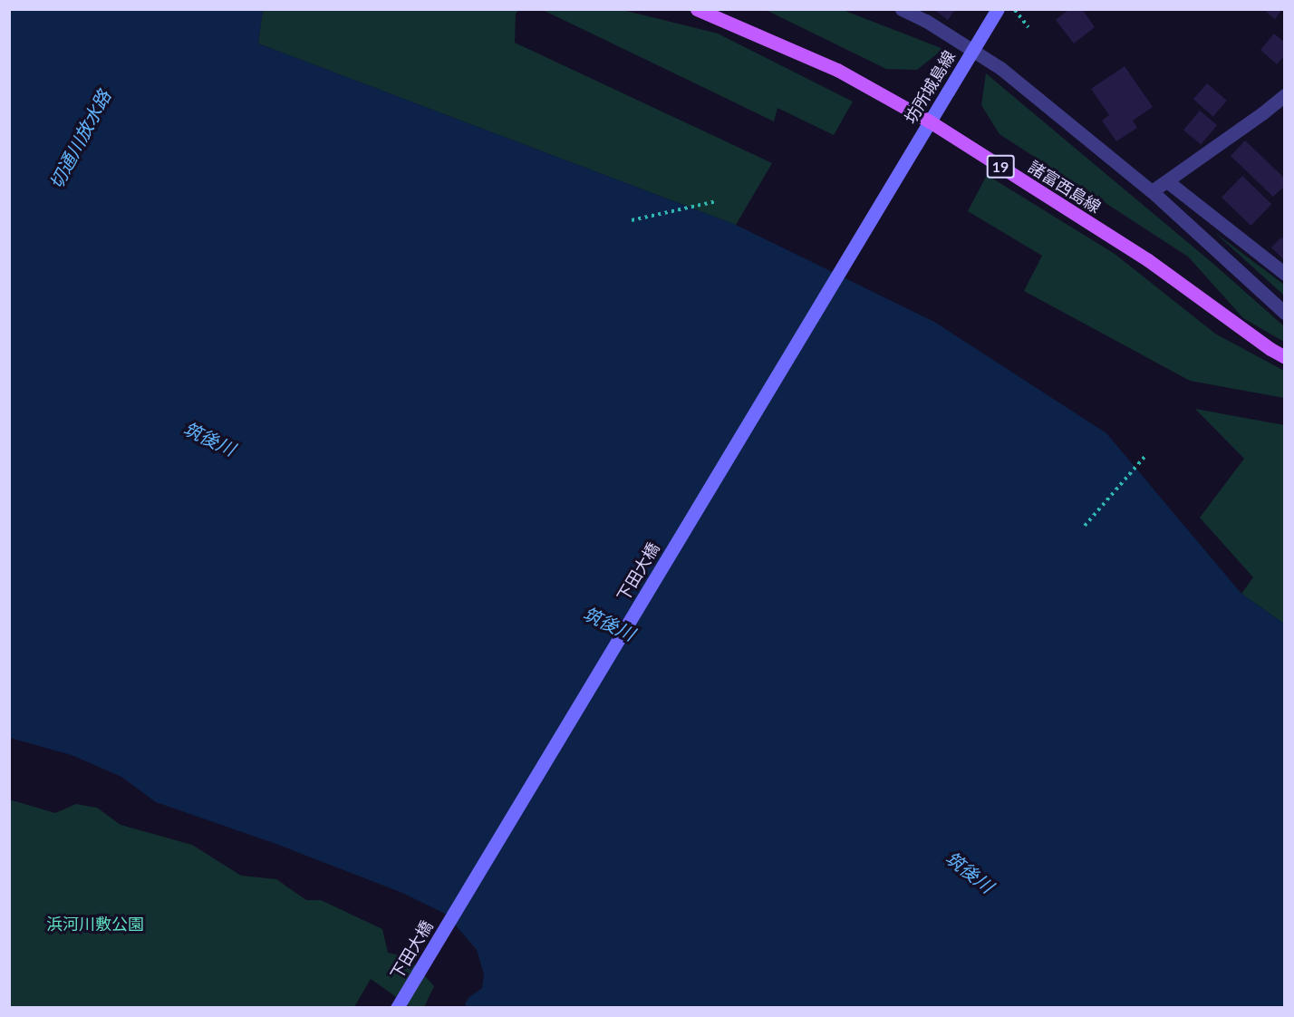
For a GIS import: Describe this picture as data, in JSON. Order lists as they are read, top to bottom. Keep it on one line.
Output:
{"streets":{"main road":["坊所城島線","19","諸富西島線","下田大橋"]},"crossings":[["坊所城島線","諸富西島線"],["坊所城島線","下田大橋"]],"water":["切通川放水路","筑後川"],"parks":["浜河川敷公園"]}
